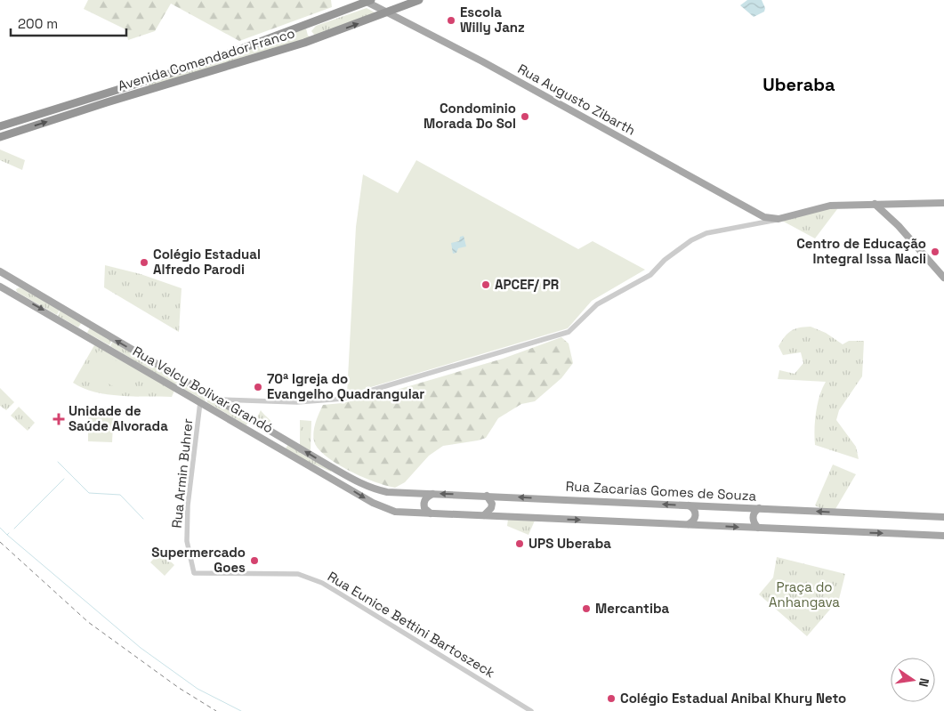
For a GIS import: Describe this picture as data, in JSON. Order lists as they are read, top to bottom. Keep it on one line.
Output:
{"streets":{"highway":["Avenida Comendador Franco"],"main road":["Rua Augusto Zibarth","Rua Velcy Bolivar Grandó","Rua Zacarias Gomes de Souza"],"street":["Rua Armin Buhrer","Rua Eunice Bettini Bartoszeck"]},"crossings":[["Avenida Comendador Franco","Rua Augusto Zibarth"],["Rua Velcy Bolivar Grandó","Rua Armin Buhrer"],["Rua Velcy Bolivar Grandó","Rua Zacarias Gomes de Souza"],["Rua Armin Buhrer","Rua Eunice Bettini Bartoszeck"]],"districts":["Uberaba"],"parks":["Praça do Anhangava"],"places":{"other":["Escola Willy Janz","Condominio Morada Do Sol","Centro de Educação Integral Issa Nacli","Colégio Estadual Alfredo Parodi","APCEF/ PR","70ª Igreja do Evangelho Quadrangular","UPS Uberaba","Supermercado Goes","Mercantiba","Colégio Estadual Anibal Khury Neto"],"health":["Unidade de Saúde Alvorada"]},"scale_bar":"200 m","north":"right"}
